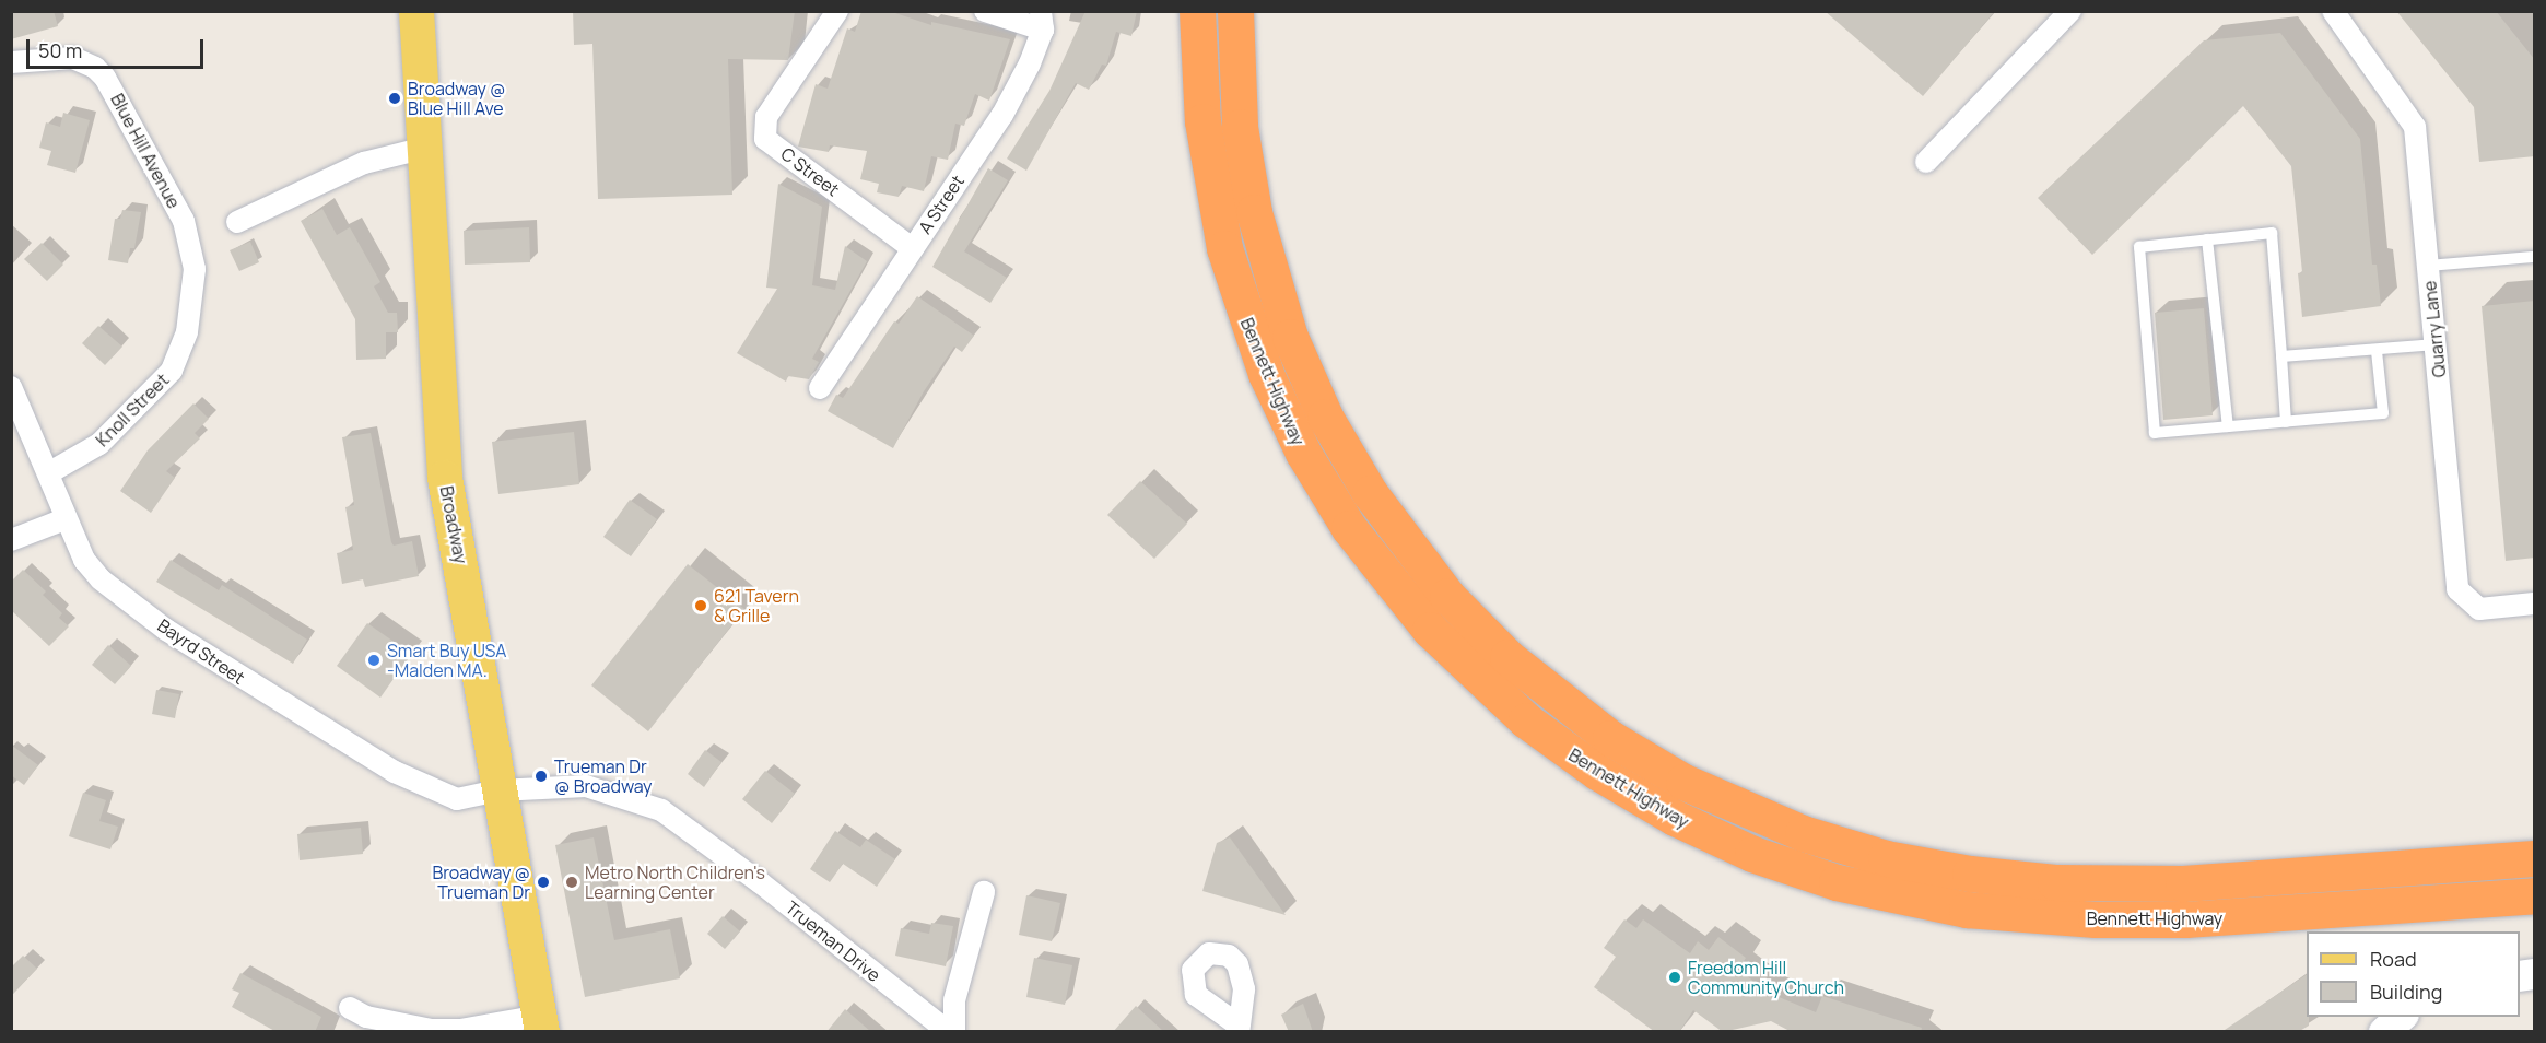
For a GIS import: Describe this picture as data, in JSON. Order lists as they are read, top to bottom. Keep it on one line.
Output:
{"streets":{"highway":["Bennett Highway"],"main road":["Broadway"],"street":["Blue Hill Avenue","C Street","A Street","Quarry Lane","Knoll Street","Bayrd Street","Trueman Drive"]},"crossings":[["Blue Hill Avenue","Knoll Street"],["C Street","A Street"],["Knoll Street","Bayrd Street"],["Broadway","Bayrd Street"],["Broadway","Trueman Drive"],["Bayrd Street","Trueman Drive"]],"places":["Broadway @ Blue Hill Ave","621 Tavern & Grille","Smart Buy USA -Malden MA.","Trueman Dr @ Broadway","Broadway @ Trueman Dr","Metro North Children's Learning Center","Freedom Hill Community Church"],"legend":["Road","Building"],"scale_bar":"50 m"}
